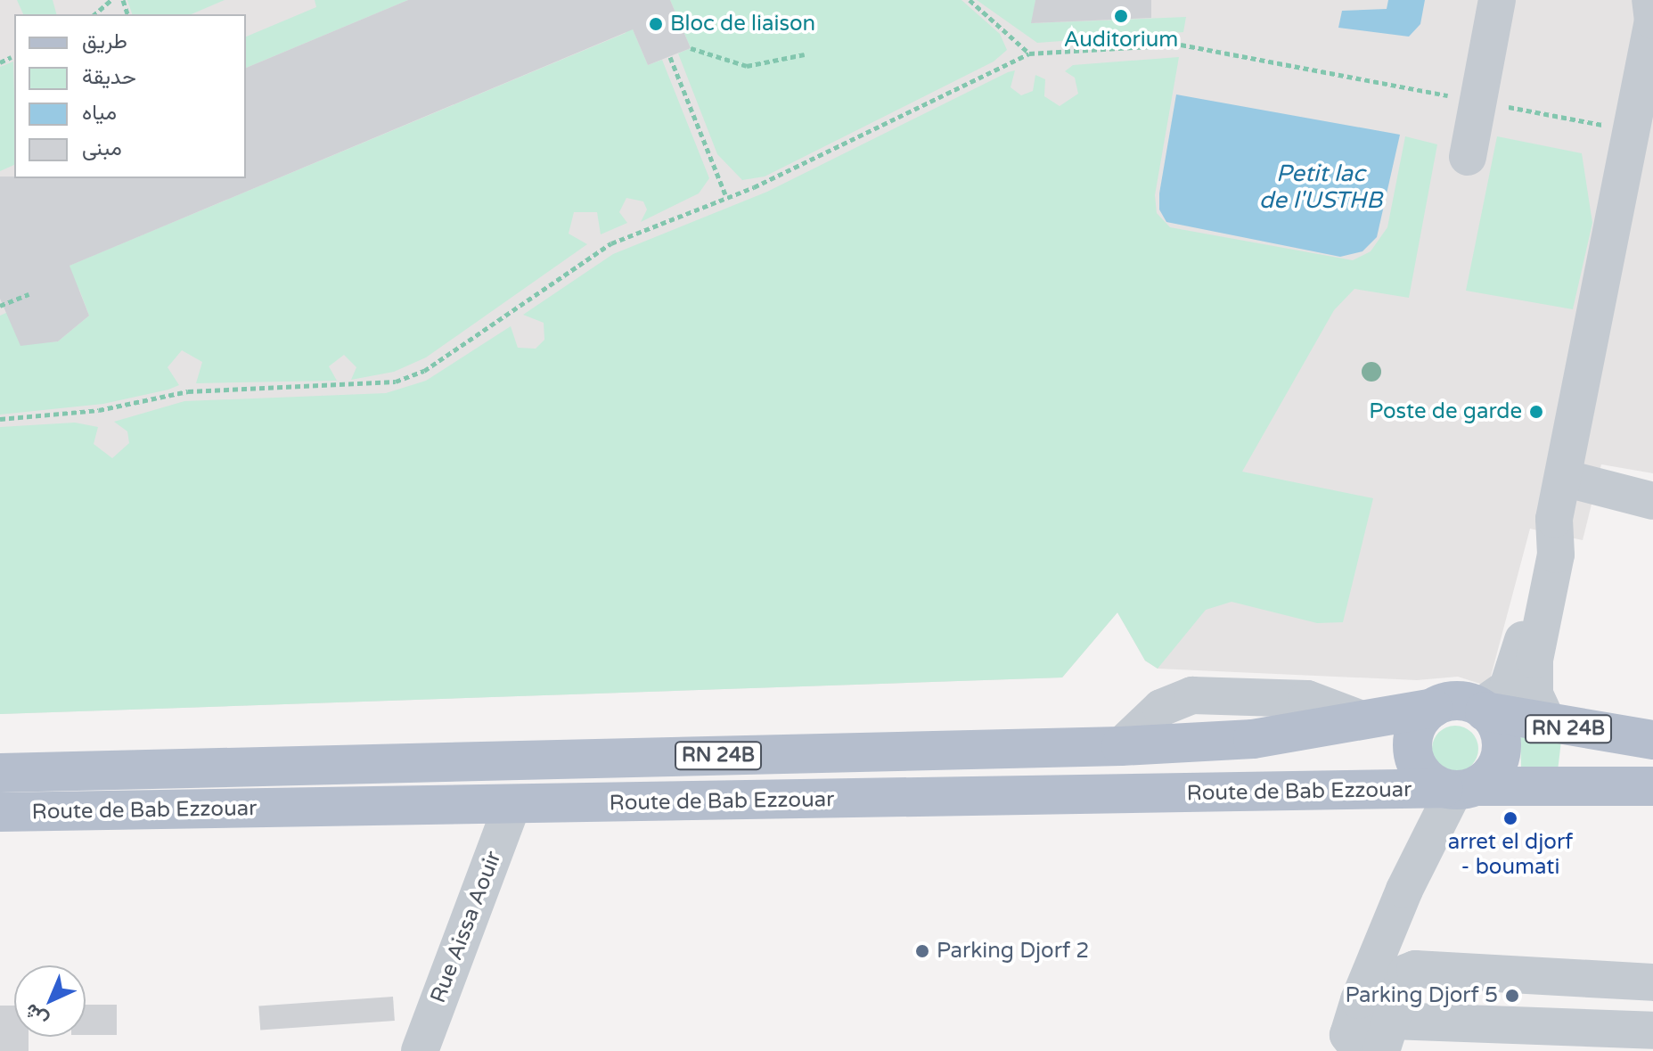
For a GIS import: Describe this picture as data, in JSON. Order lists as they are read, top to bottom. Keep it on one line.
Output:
{"streets":{"main road":["RN 24B","Route de Bab Ezzouar"],"street":["Rue Aissa Aouir"]},"crossings":[["RN 24B","Route de Bab Ezzouar"],["Route de Bab Ezzouar","Rue Aissa Aouir"]],"water":["Petit lac de l'USTHB"],"places":["Auditorium","Bloc de liaison","Poste de garde","arret el djorf - boumati","Parking Djorf 2","Parking Djorf 5"],"legend":["طريق","حديقة","مياه","مبنى"],"north":"bottom left"}
